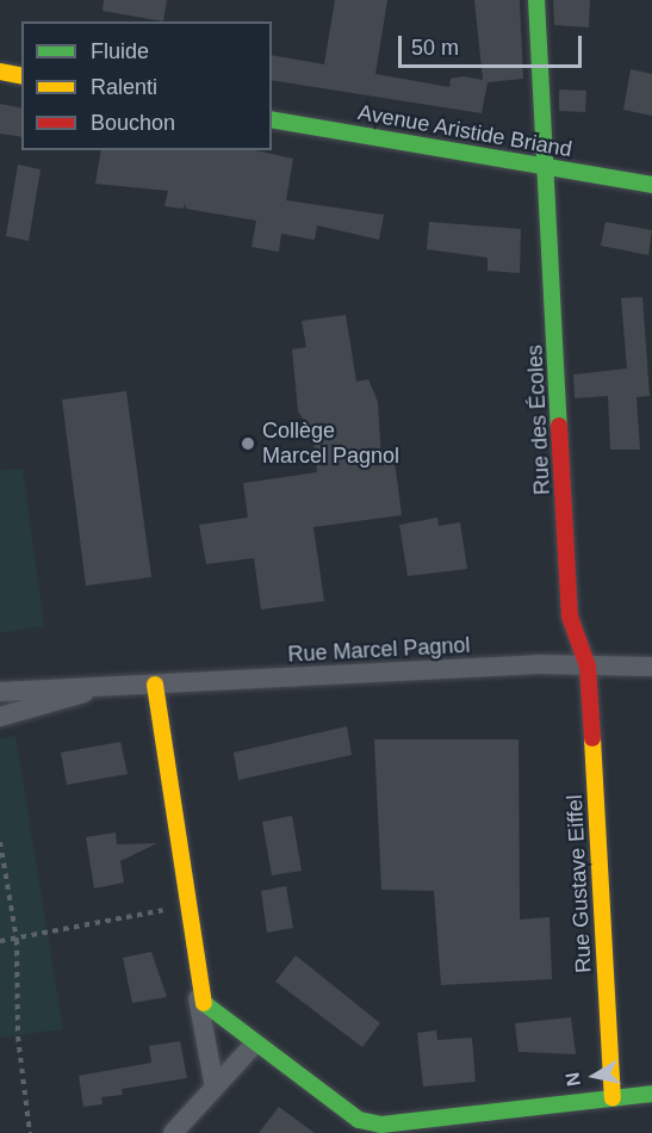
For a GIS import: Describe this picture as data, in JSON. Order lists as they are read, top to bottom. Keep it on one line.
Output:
{"streets":{"street":["Avenue Aristide Briand","Rue des Écoles","Rue Marcel Pagnol","Rue Gustave Eiffel"]},"crossings":[["Avenue Aristide Briand","Rue des Écoles"],["Rue des Écoles","Rue Marcel Pagnol"],["Rue des Écoles","Rue Gustave Eiffel"],["Rue Marcel Pagnol","Rue Gustave Eiffel"]],"places":["Collège Marcel Pagnol"],"legend":["Fluide","Ralenti","Bouchon"],"scale_bar":"50 m","north":"left"}
